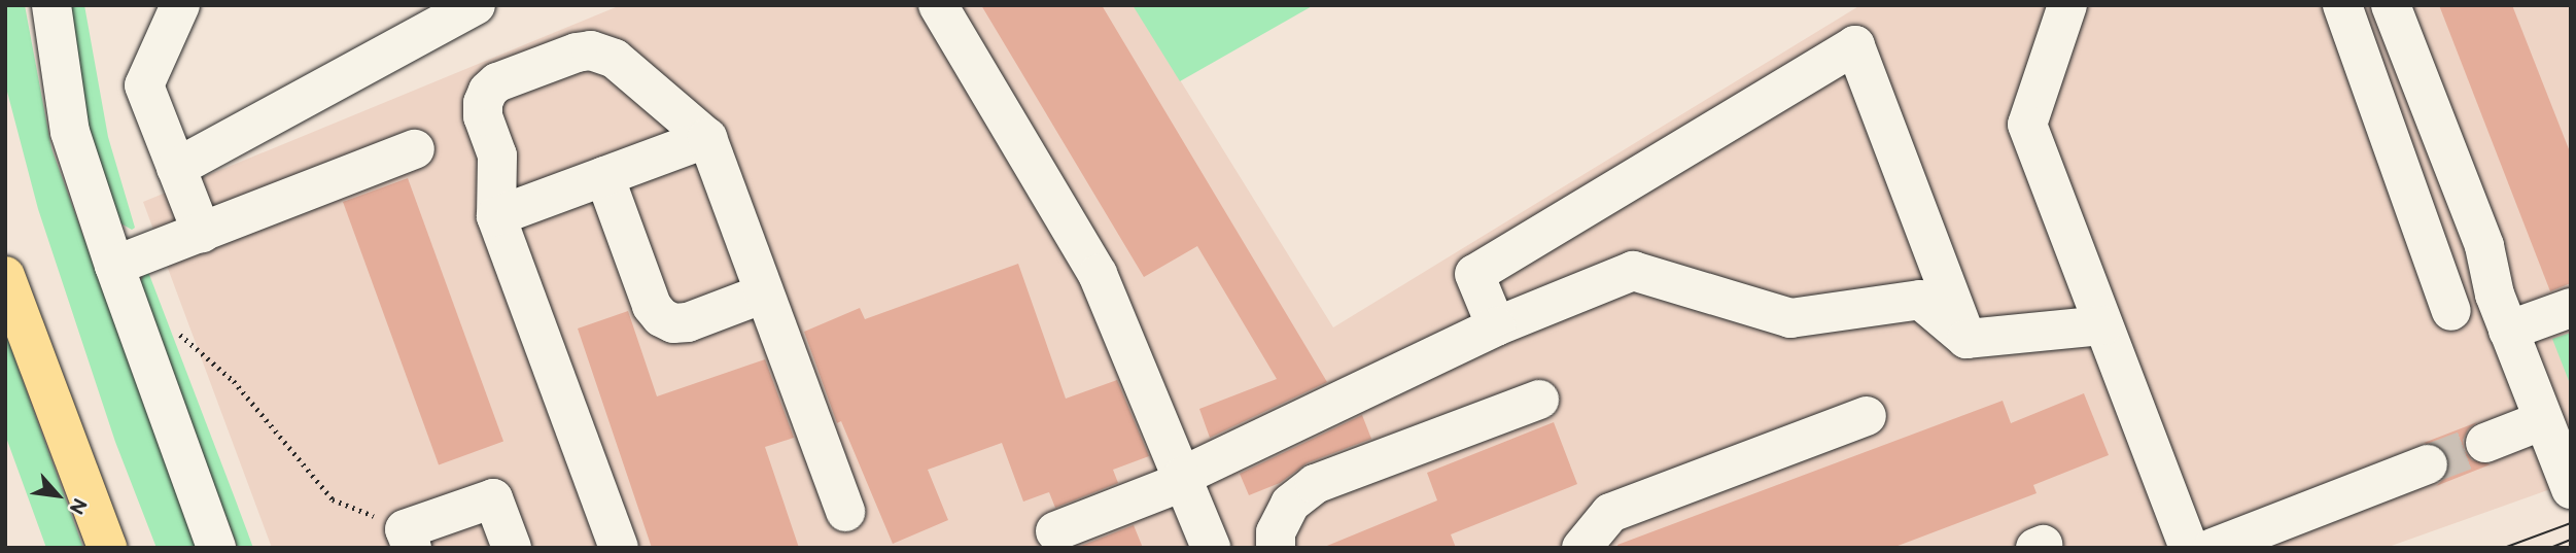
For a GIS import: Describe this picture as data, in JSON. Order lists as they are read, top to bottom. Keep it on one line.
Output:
{"north":"bottom right"}
